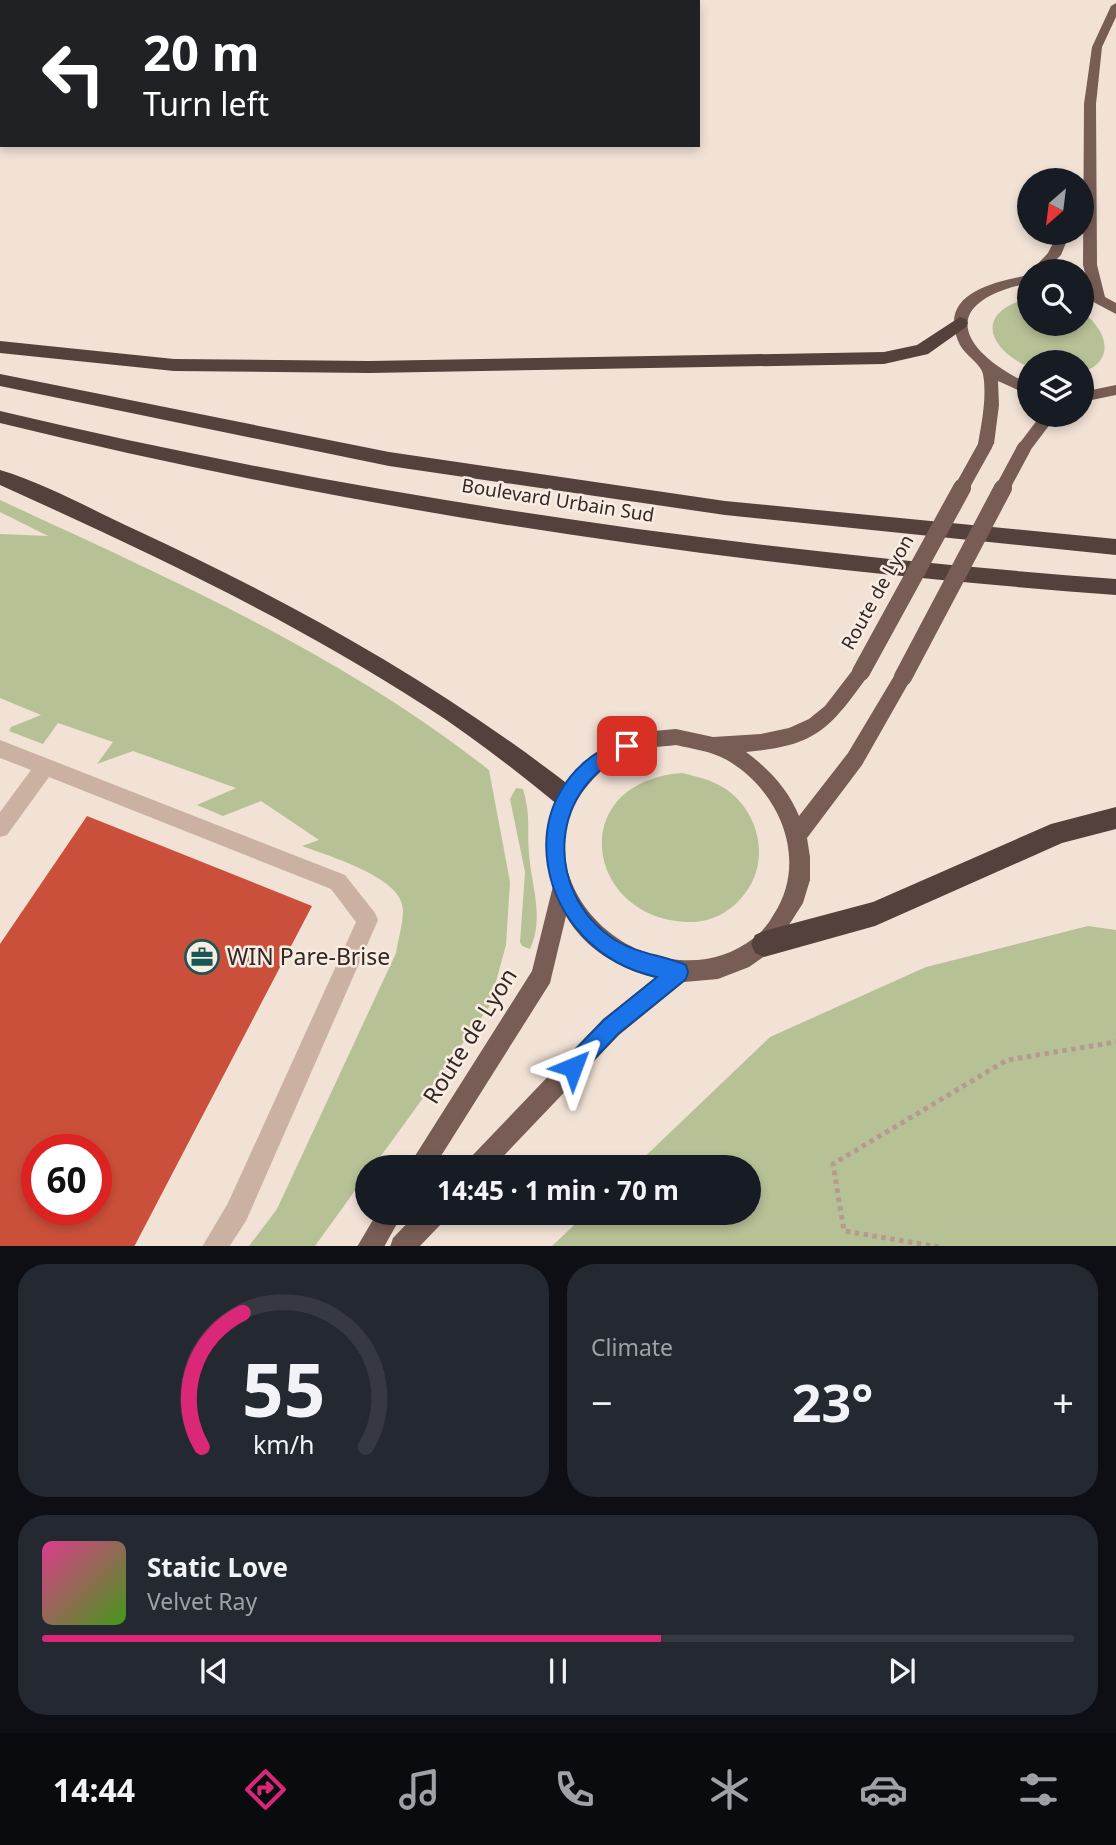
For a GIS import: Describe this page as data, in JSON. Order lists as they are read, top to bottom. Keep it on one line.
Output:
{"streets":{"highway":["Boulevard Urbain Sud"],"main road":["Route de Lyon"]},"places":{"office":["WIN Pare-Brise"]},"north":"bottom left","page":{"turn":["20 m","Turn left"],"limit":"60","trip":"14:45 · 1 min · 70 m","tile":"Climate","heat":["−","23°","+"],"song":["Static Love","Velvet Ray"],"tabs":"14:44","gauge":["55","km/h"]}}
